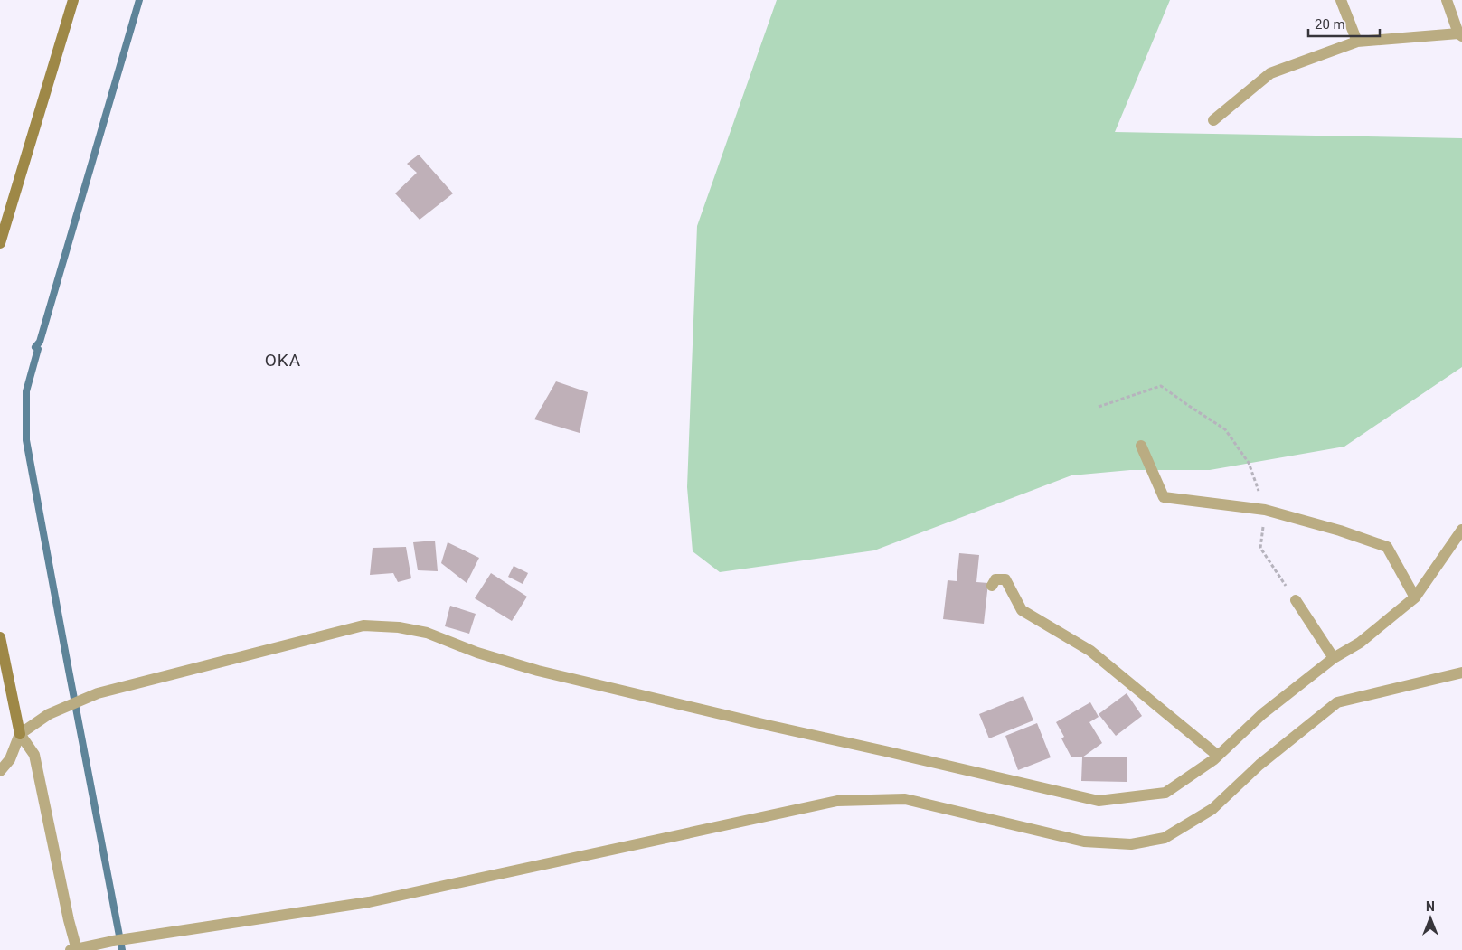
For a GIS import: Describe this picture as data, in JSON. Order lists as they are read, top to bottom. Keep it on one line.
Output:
{"districts":["OKA"],"scale_bar":"20 m","north":"top"}
